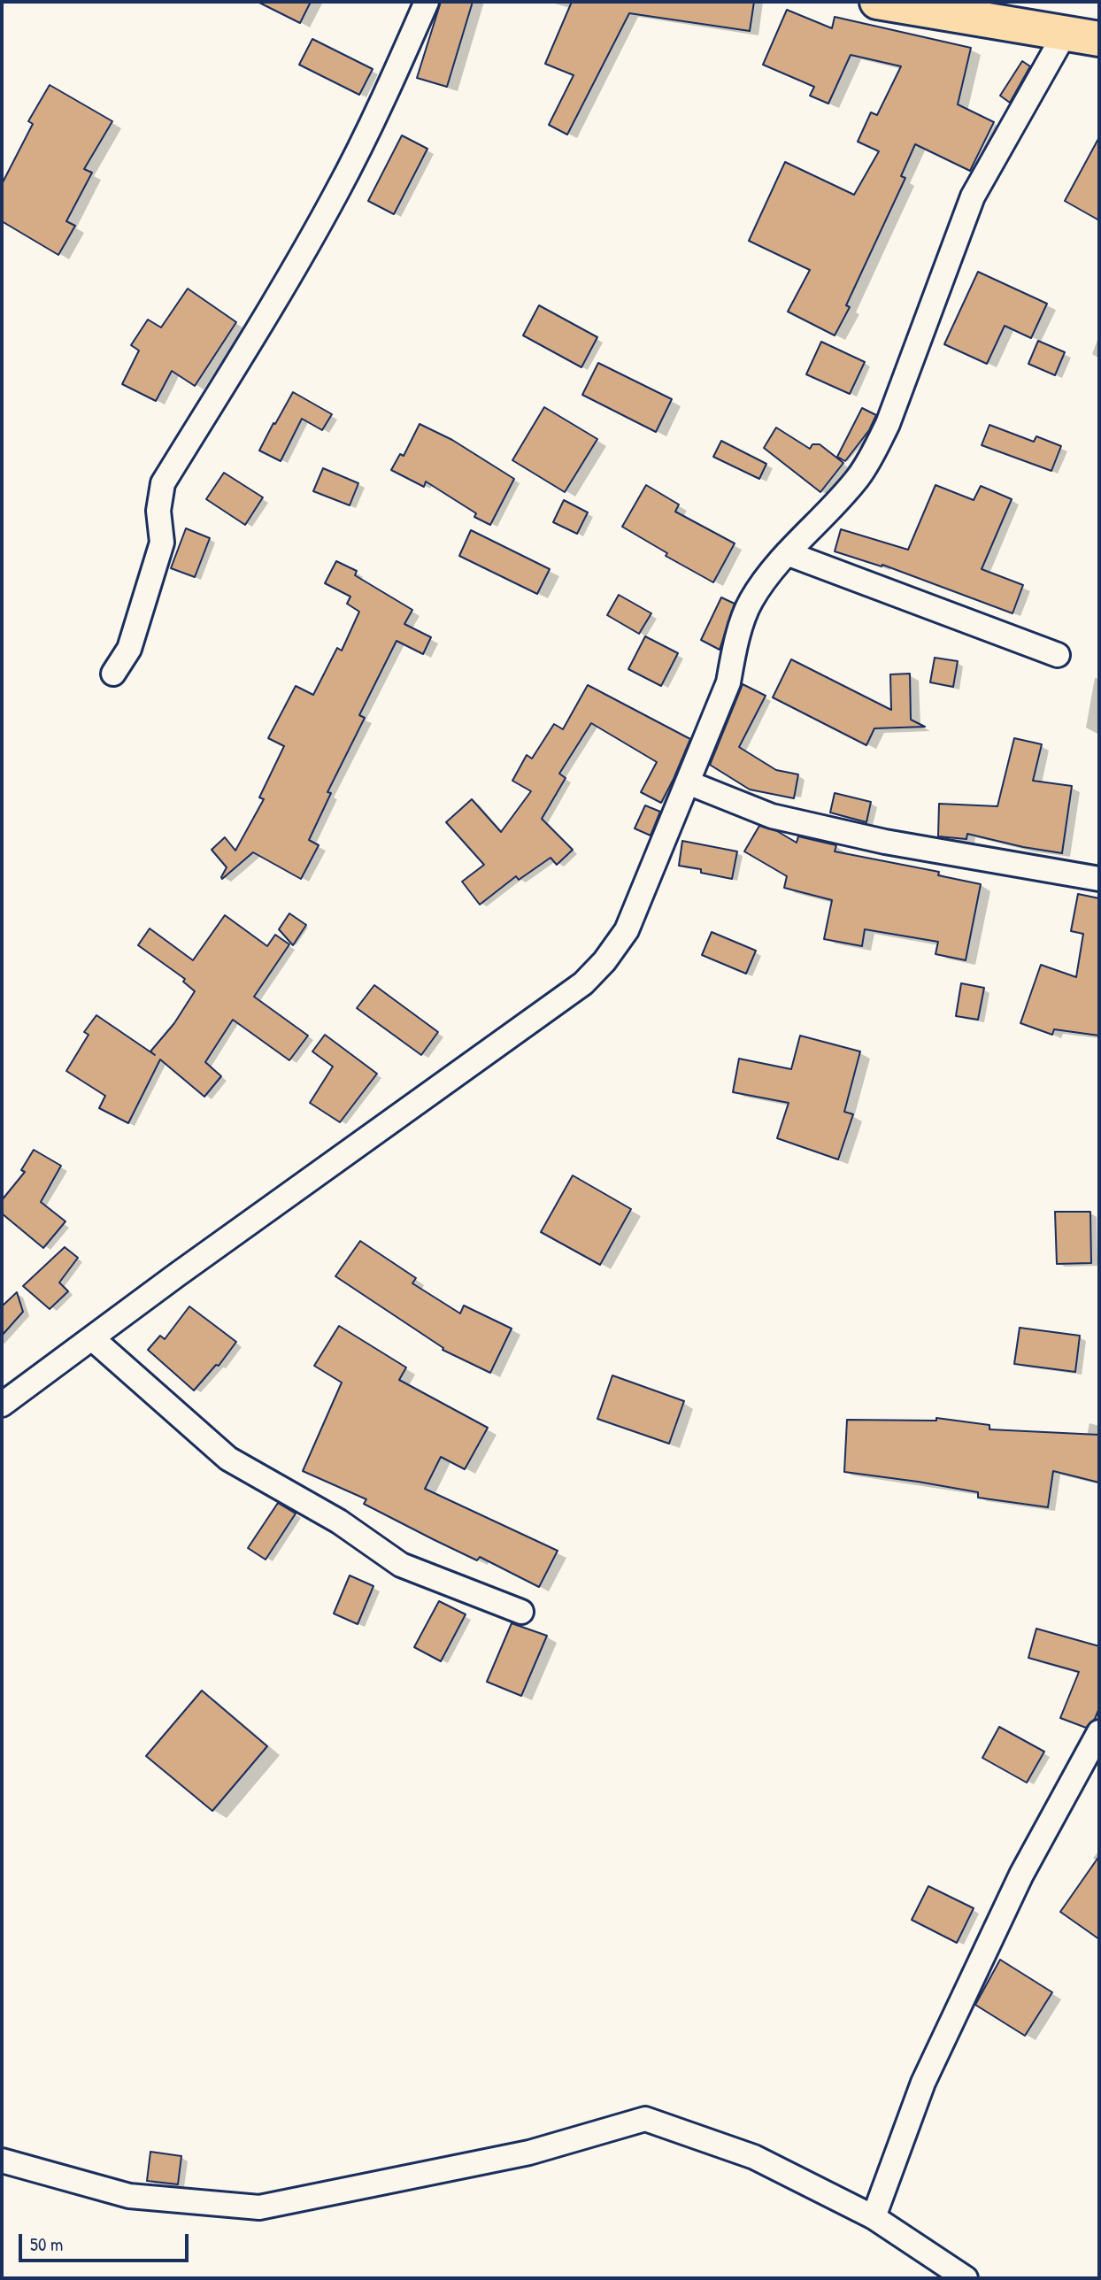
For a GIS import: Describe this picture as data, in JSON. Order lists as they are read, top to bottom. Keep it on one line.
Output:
{"scale_bar":"50 m"}
